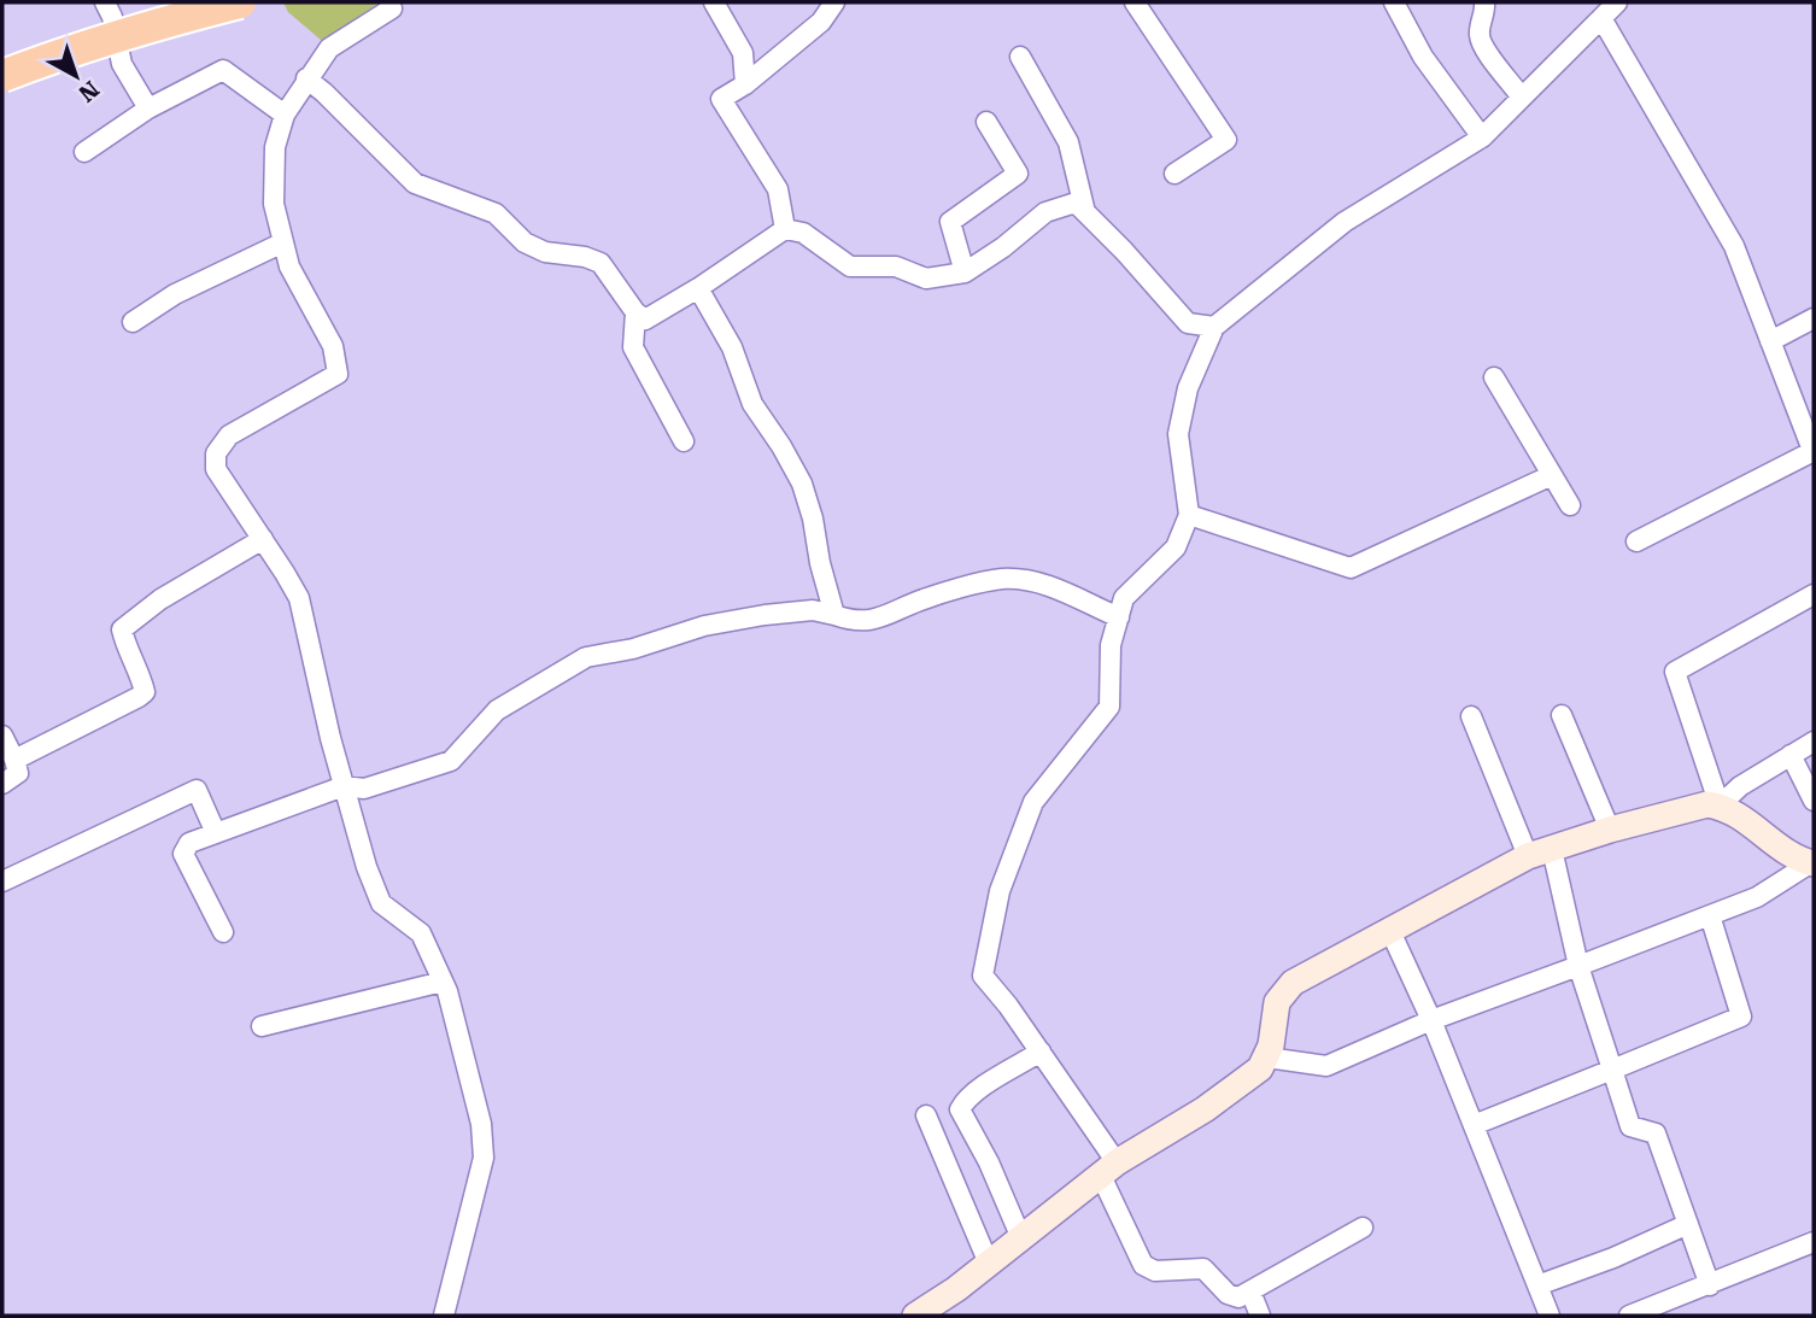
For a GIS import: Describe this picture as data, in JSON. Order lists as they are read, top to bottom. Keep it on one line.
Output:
{"north":"bottom right"}
